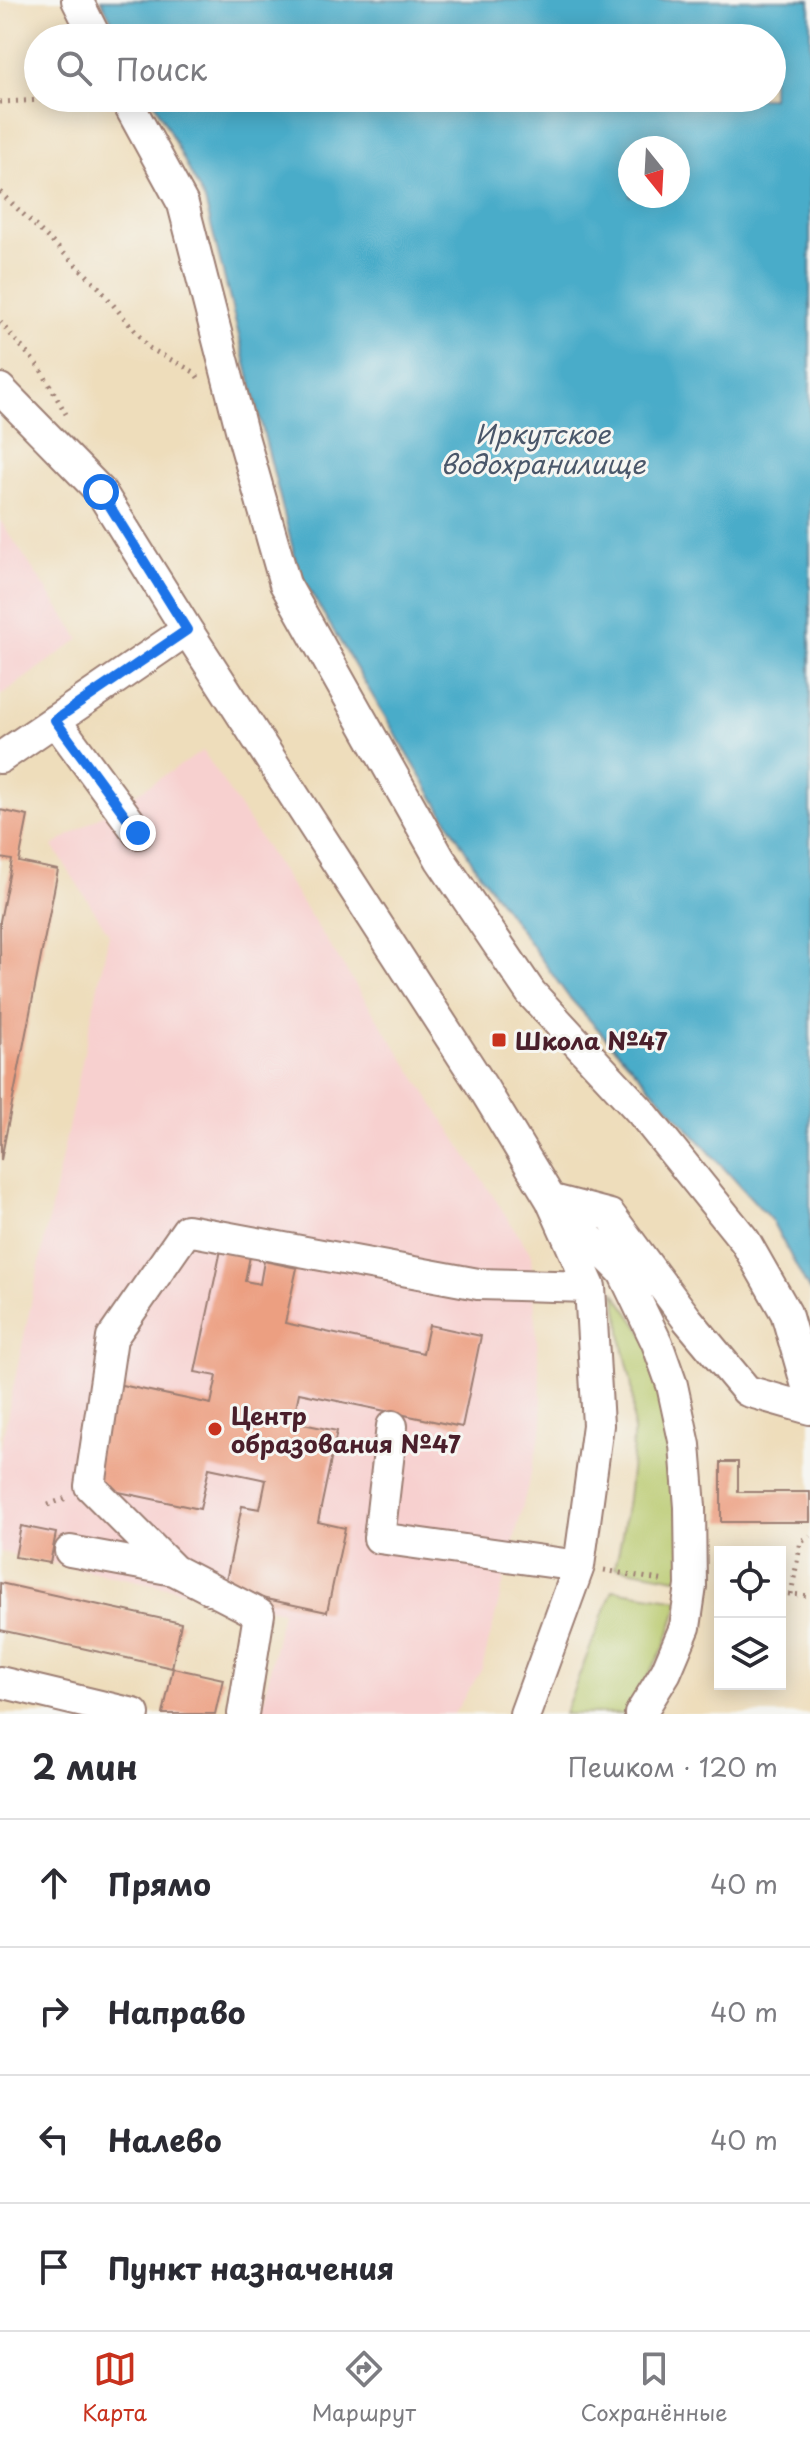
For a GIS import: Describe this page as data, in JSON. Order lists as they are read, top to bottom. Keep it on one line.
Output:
{"water":["Иркутское водохранилище"],"places":{"transit":["Школа №47"],"other":["Центр образования №47"]},"north":"bottom","page":{"search":"Поиск","heading":["2 мин","Пешком · 120 m"],"list":[["Прямо","40 m"],["Направо","40 m"],["Налево","40 m"],"Пункт назначения"],"nav":["Карта","Маршрут","Сохранённые"]}}
